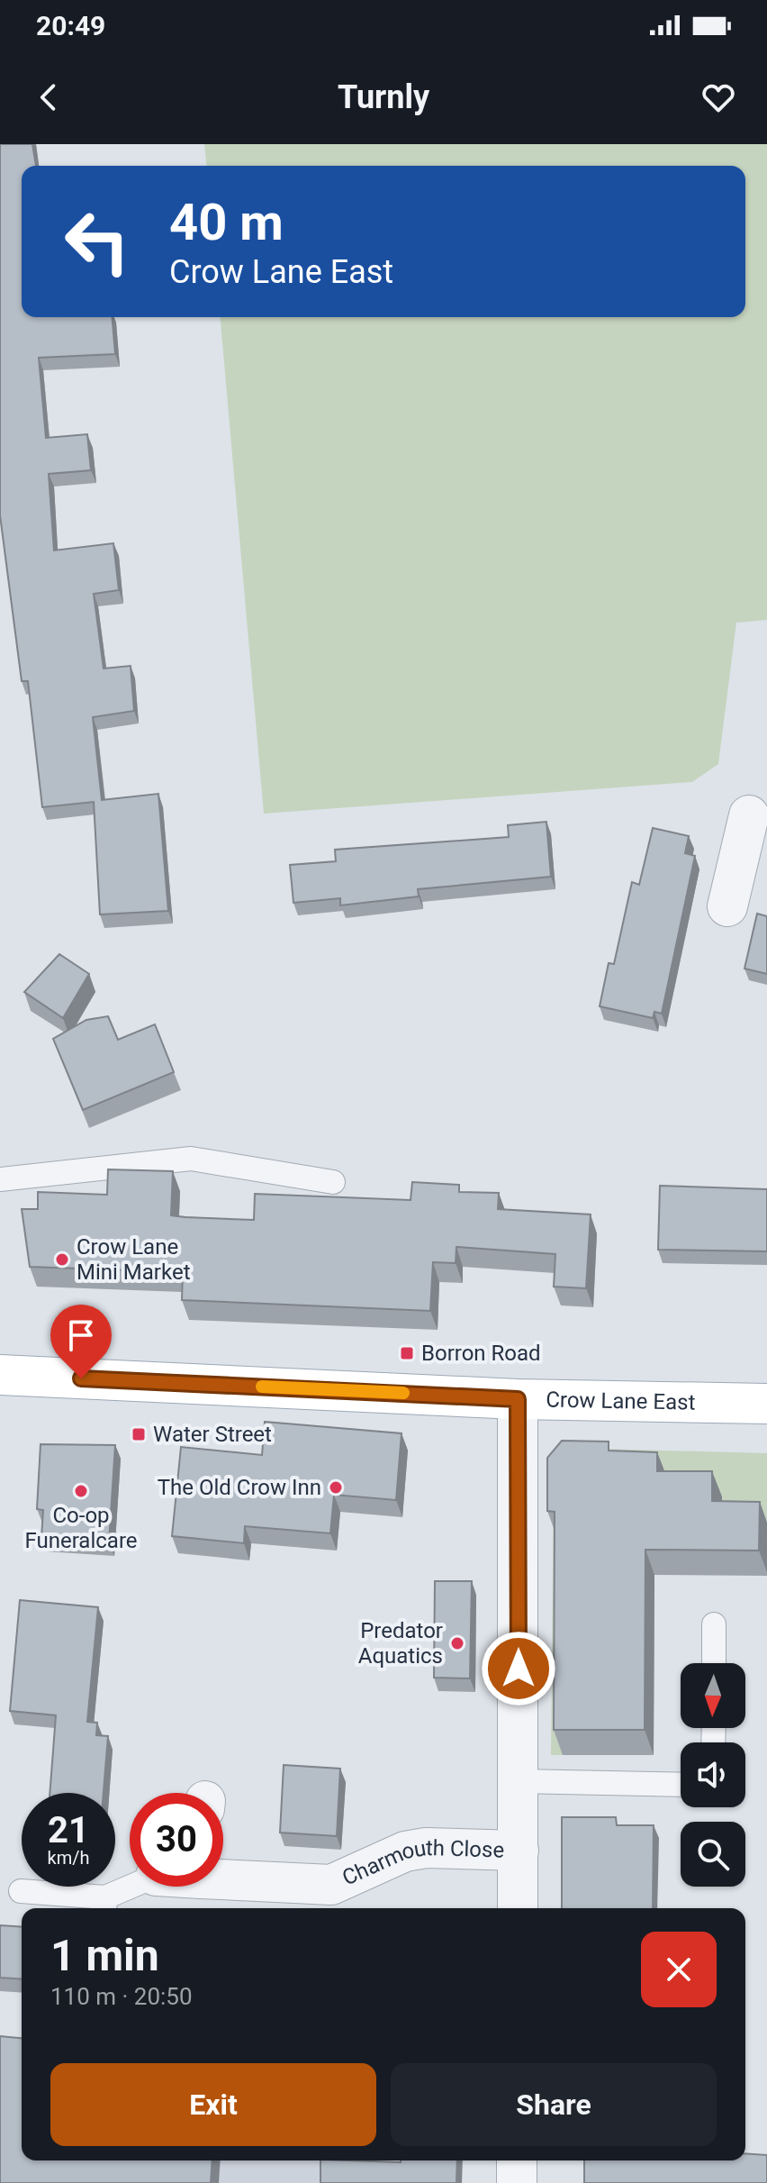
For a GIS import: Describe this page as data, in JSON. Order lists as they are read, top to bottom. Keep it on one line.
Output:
{"streets":{"main road":["Crow Lane East"],"street":["Charmouth Close"]},"places":{"other":["Crow Lane Mini Market","The Old Crow Inn","Co-op Funeralcare","Predator Aquatics"],"transit":["Borron Road","Water Street"]},"north":"bottom","page":{"status":"20:49","header":"Turnly","turn":["40 m","Crow Lane East"],"speed":"21 km/h","limit":"30","heading":["1 min","110 m · 20:50"],"buttons":["Exit","Share"]}}
